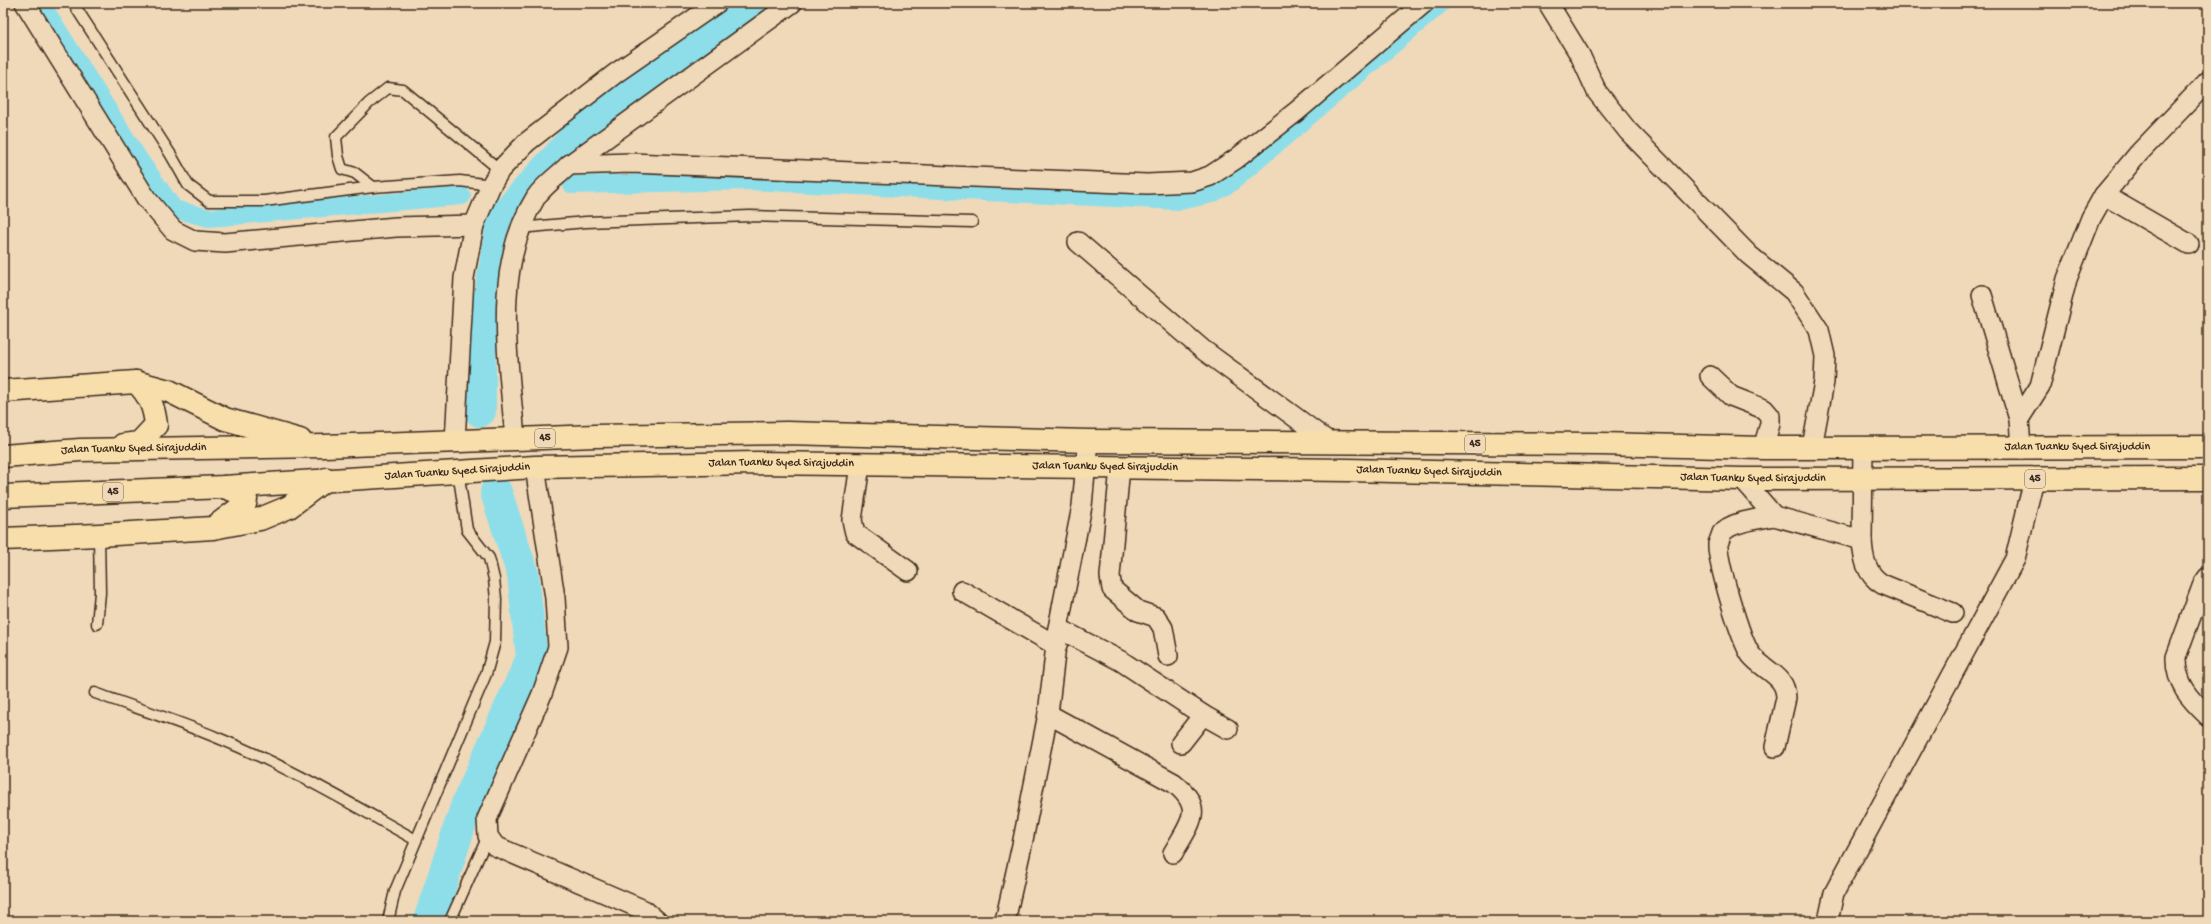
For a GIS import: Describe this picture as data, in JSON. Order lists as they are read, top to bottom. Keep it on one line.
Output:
{"streets":{"highway":["45","Jalan Tuanku Syed Sirajuddin"]}}
